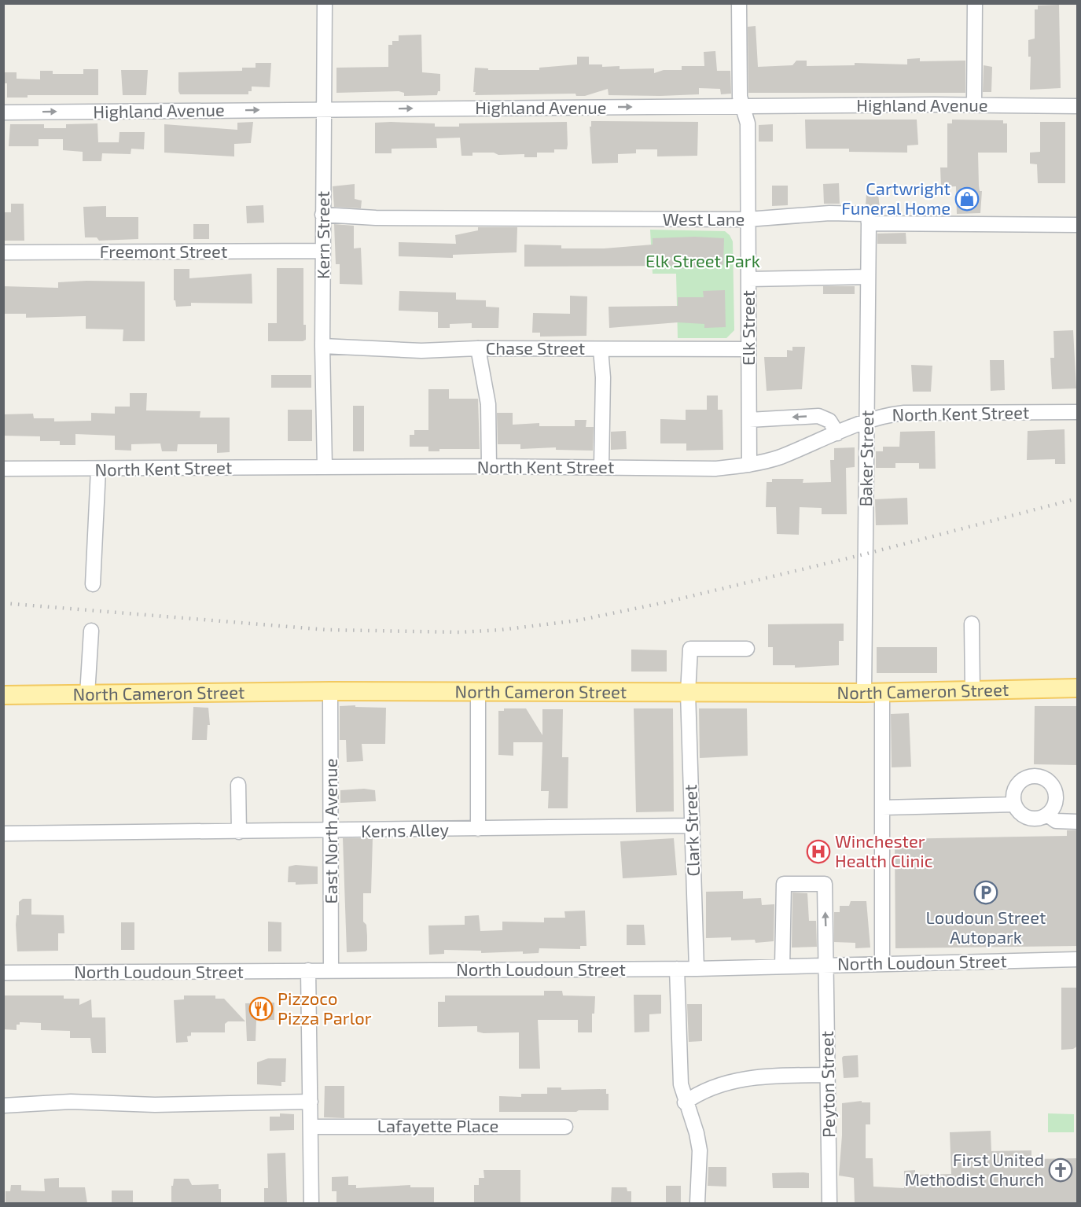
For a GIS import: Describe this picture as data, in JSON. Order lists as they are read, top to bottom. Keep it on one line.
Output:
{"streets":{"main road":["North Cameron Street"],"street":["Highland Avenue","West Lane","Kern Street","Freemont Street","Elk Street","Chase Street","North Kent Street","Baker Street","Kerns Alley","Clark Street","East North Avenue","North Loudoun Street","Peyton Street","Lafayette Place"]},"crossings":[["Highland Avenue","Kern Street"],["Highland Avenue","Elk Street"],["West Lane","Kern Street"],["West Lane","Elk Street"],["West Lane","Baker Street"],["Kern Street","Freemont Street"],["Kern Street","Chase Street"],["Kern Street","North Kent Street"],["Elk Street","Chase Street"],["Elk Street","North Kent Street"],["North Kent Street","Baker Street"],["Baker Street","North Cameron Street"],["North Cameron Street","Clark Street"],["North Cameron Street","East North Avenue"],["Kerns Alley","Clark Street"],["Kerns Alley","East North Avenue"],["Clark Street","North Loudoun Street"],["East North Avenue","North Loudoun Street"],["North Loudoun Street","Peyton Street"]],"one_way":["Highland Avenue"],"parks":["Elk Street Park"],"places":{"shop":["Cartwright Funeral Home"],"hospital":["Winchester Health Clinic"],"parking":["Loudoun Street Autopark"],"restaurant":["Pizzoco Pizza Parlor"],"church":["First United Methodist Church"]}}
